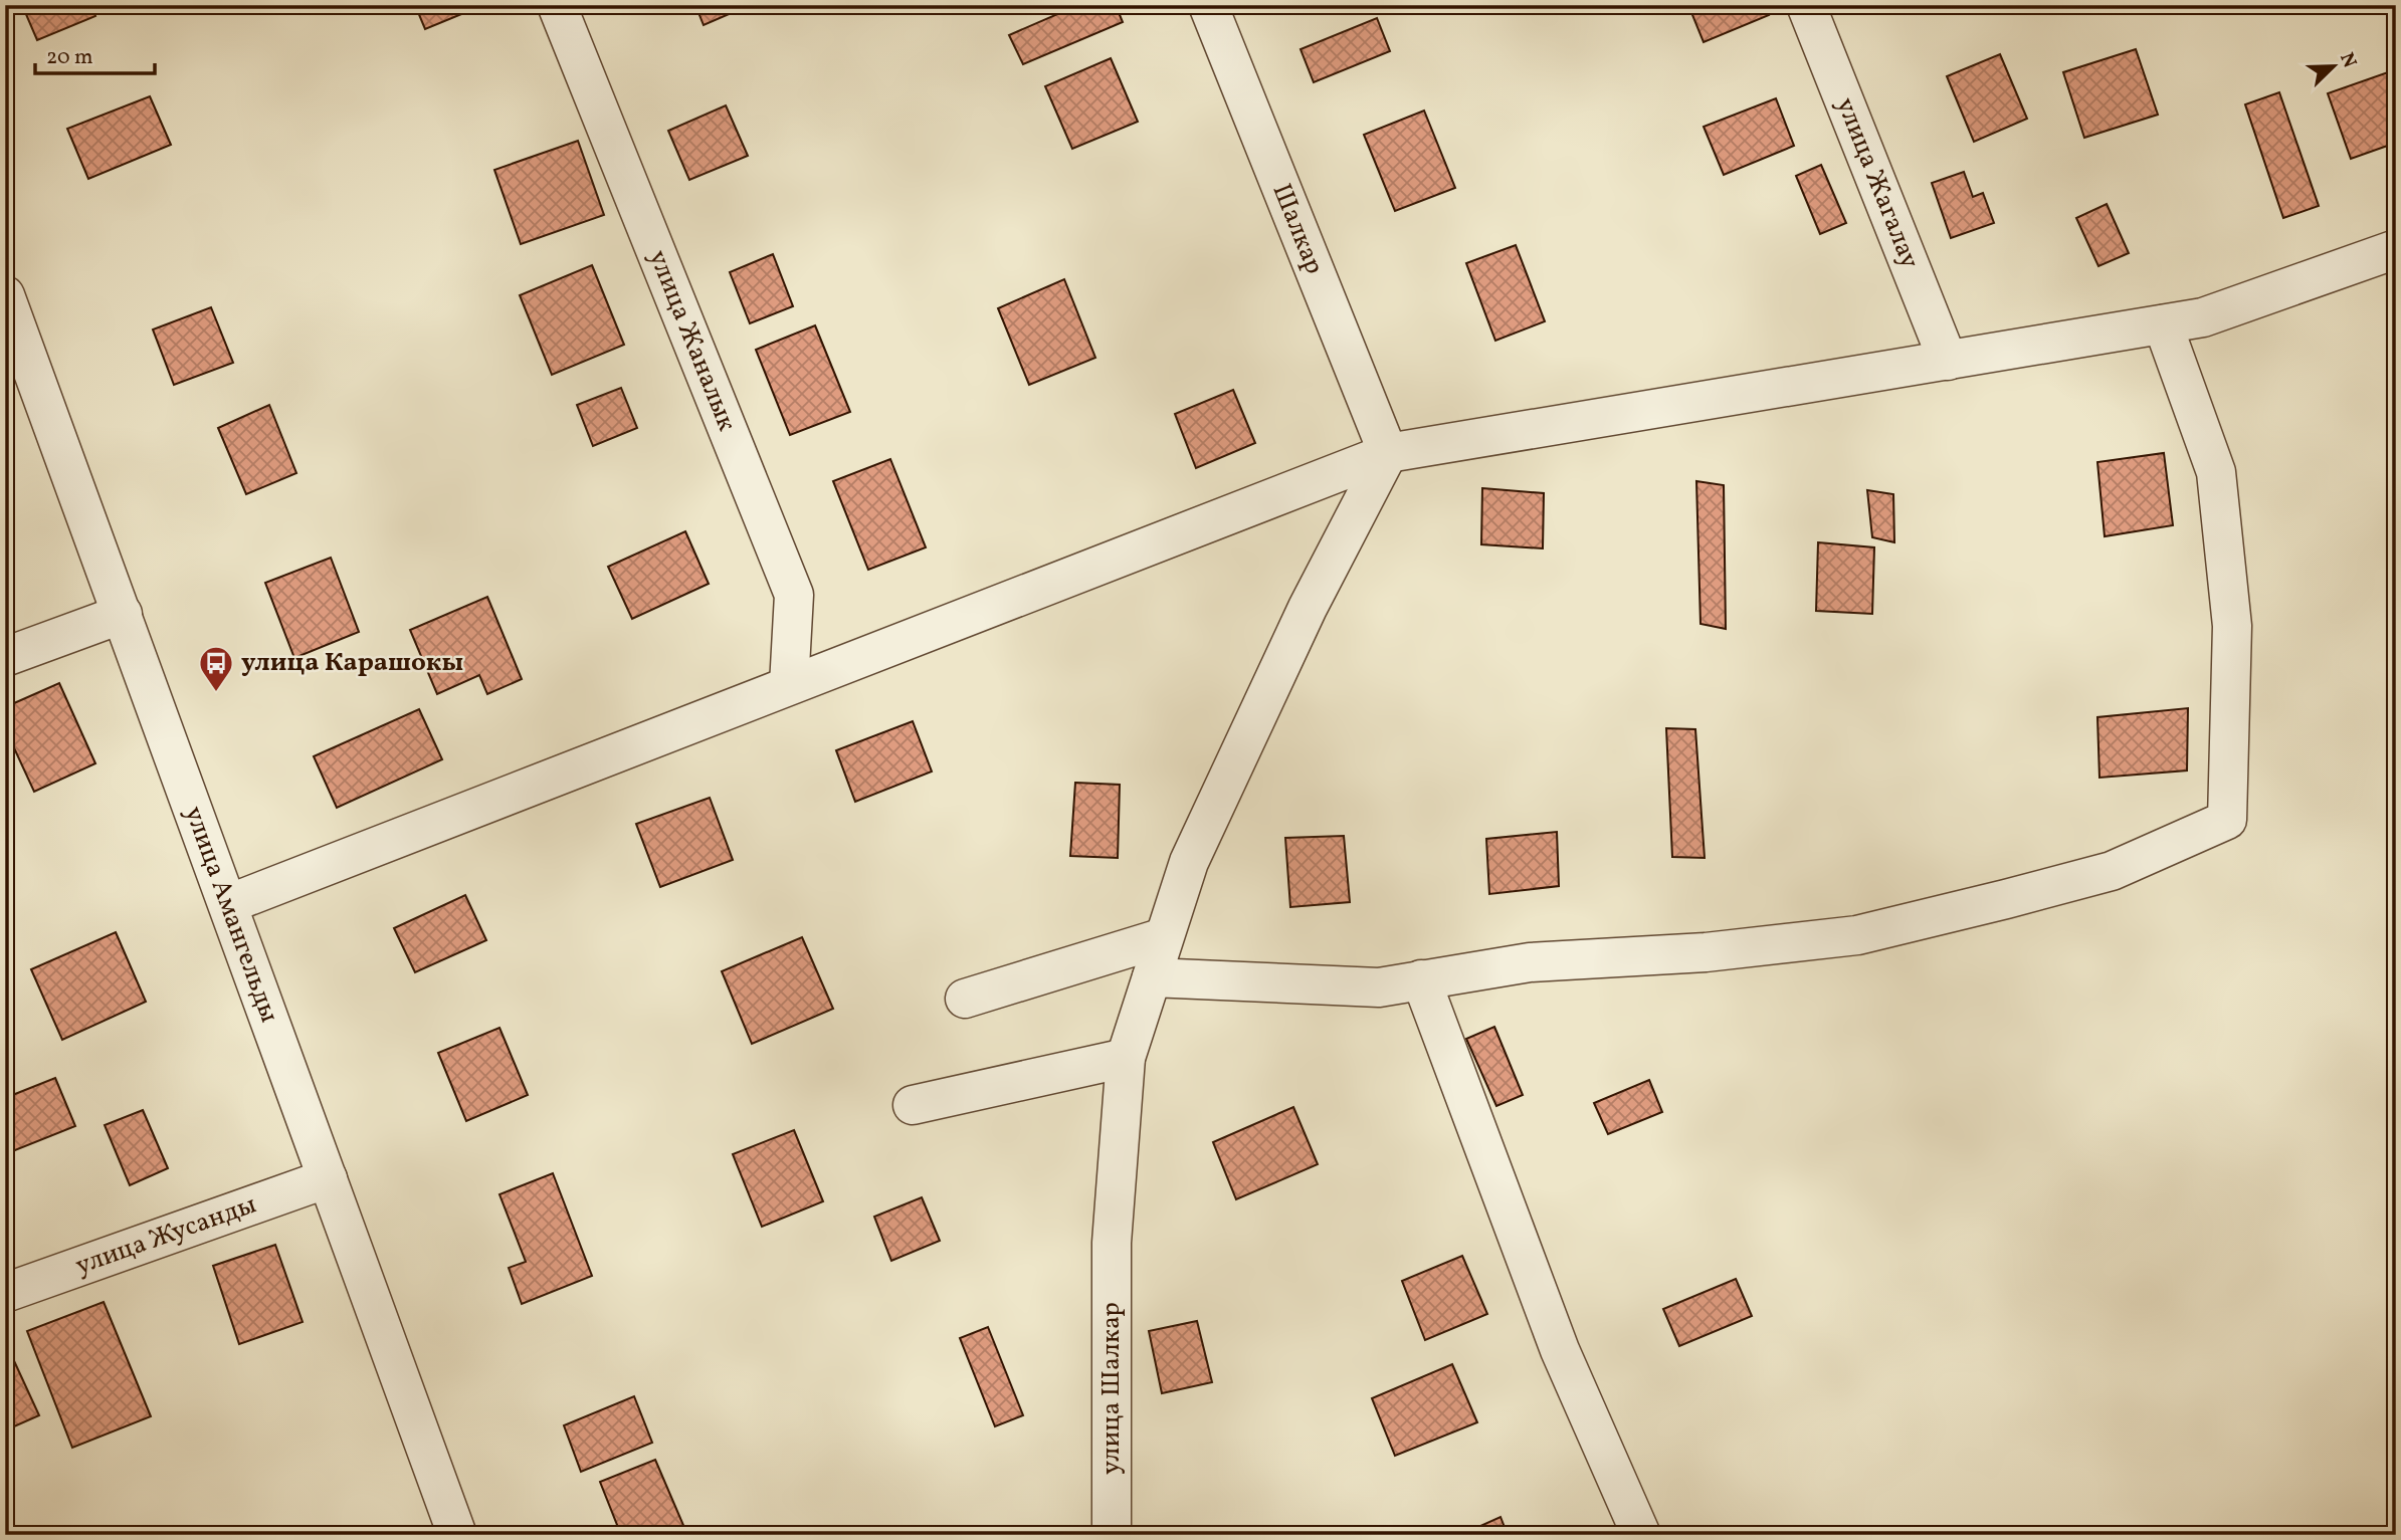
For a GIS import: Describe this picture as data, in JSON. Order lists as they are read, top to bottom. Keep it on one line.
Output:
{"streets":{"street":["улица Жагалау","Шалкар","улица Жаналык","улица Амангельды","улица Жусанды","улица Шалкар"]},"crossings":[["Шалкар","улица Шалкар"],["улица Амангельды","улица Жусанды"]],"places":{"bus stop":["улица Карашокы"]},"scale_bar":"20 m","north":"top right"}
